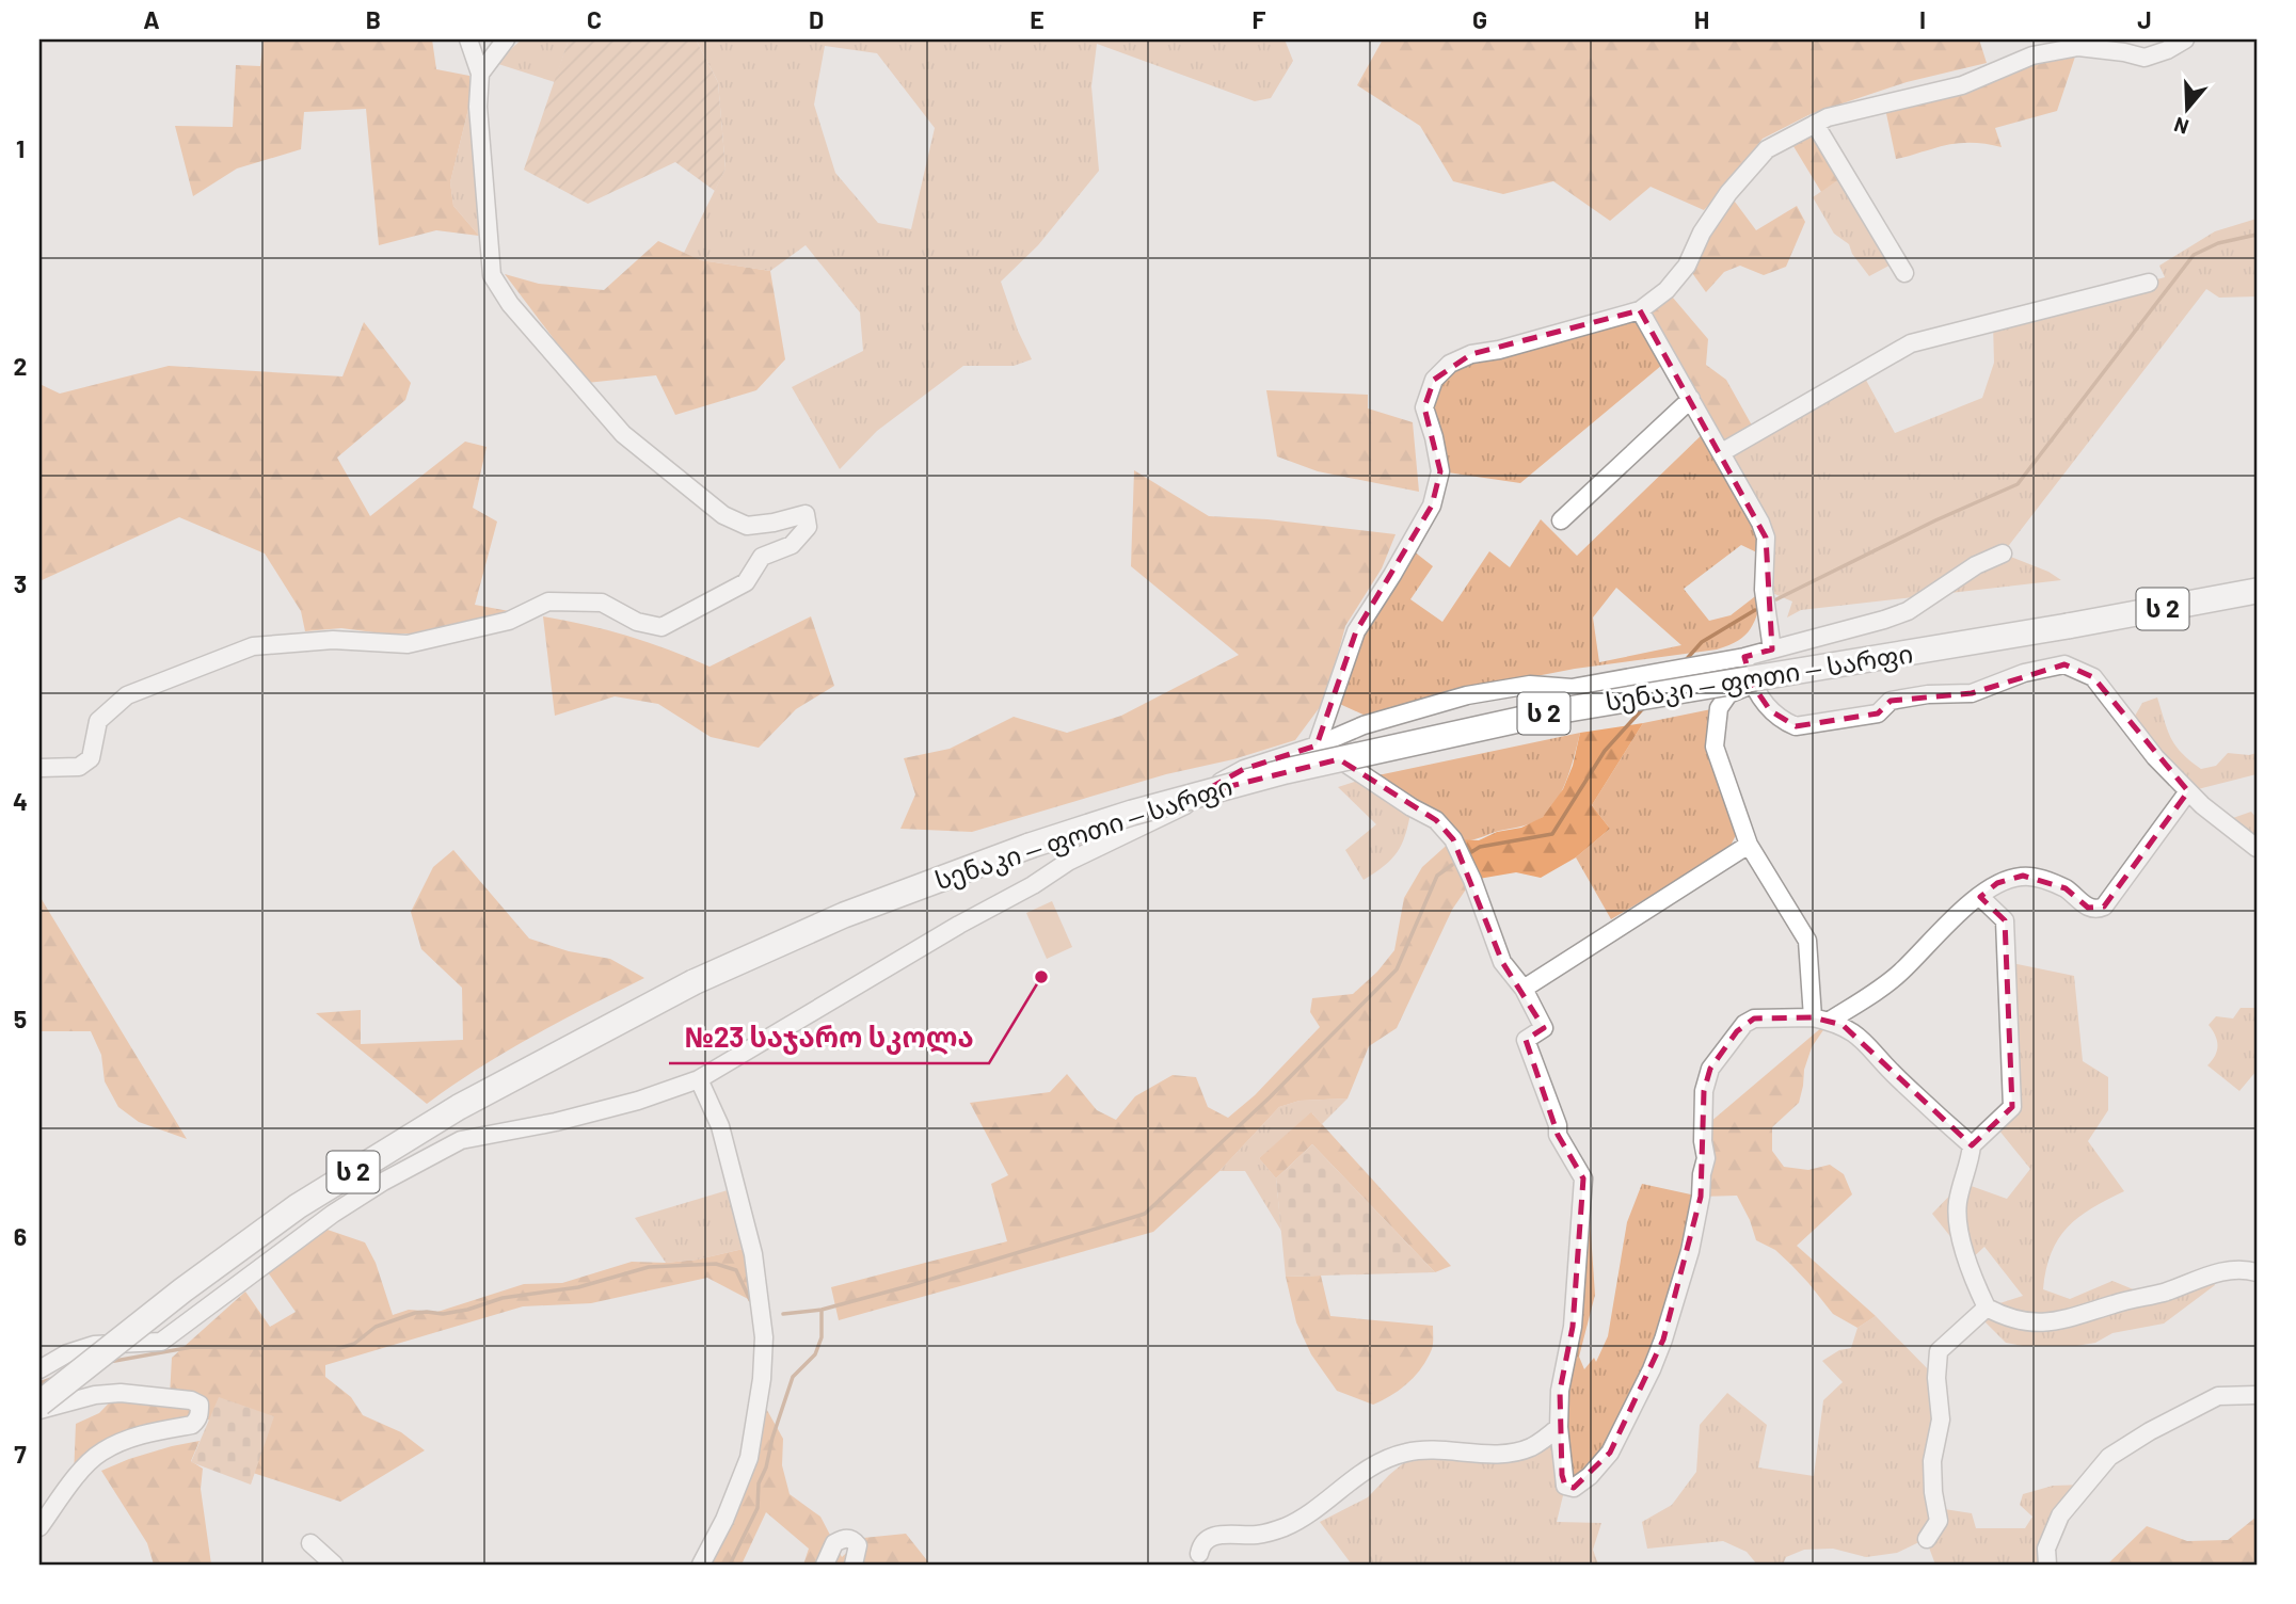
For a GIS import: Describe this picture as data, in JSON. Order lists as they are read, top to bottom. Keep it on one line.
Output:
{"streets":{"highway":["ს 2","სენაკი — ფოთი — სარფი"]},"places":["№23 საჯარო სკოლა"],"north":"bottom","grid":{"columns":["A","B","C","D","E","F","G","H","I","J"],"rows":["1","2","3","4","5","6","7"]}}
